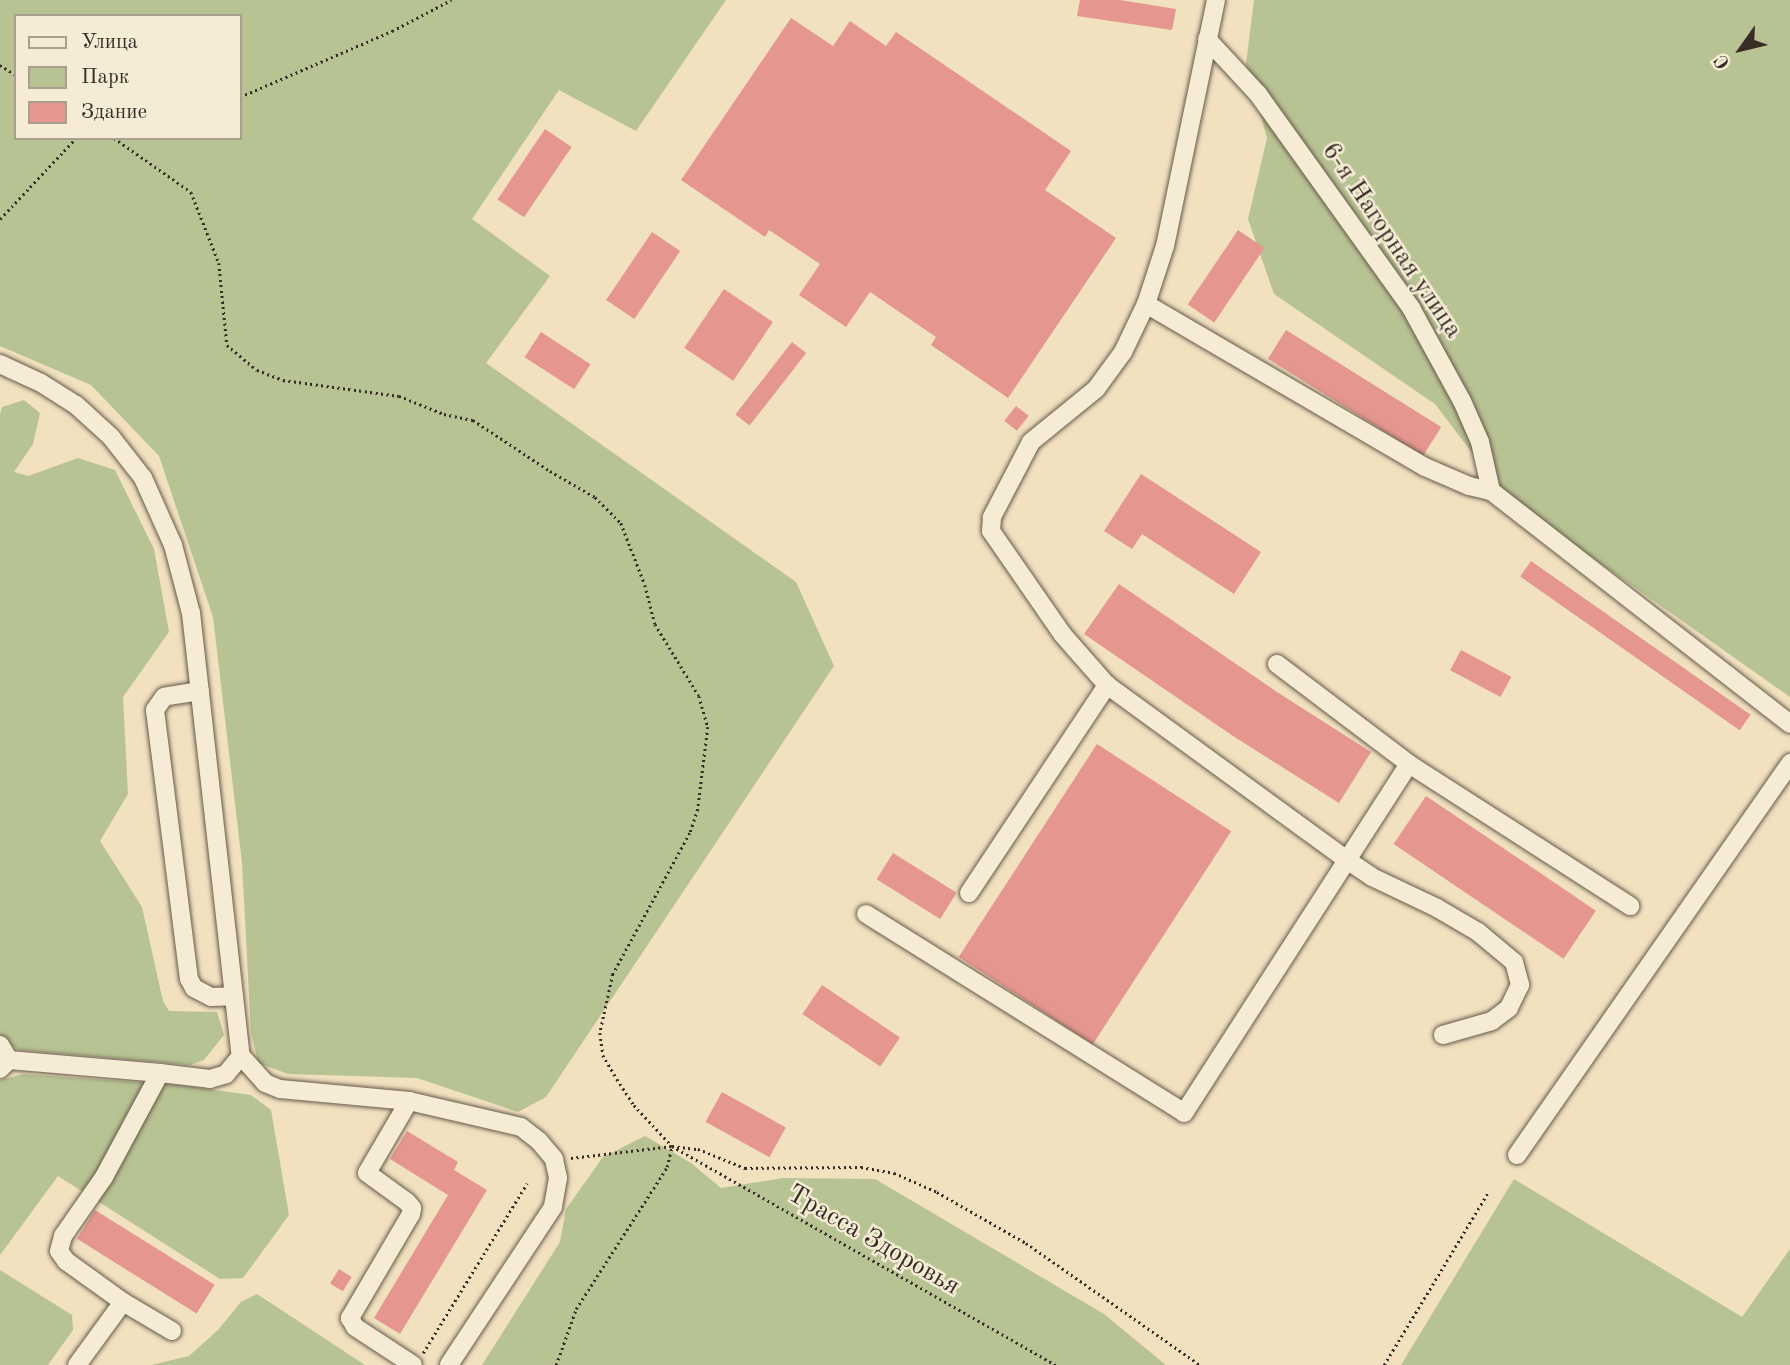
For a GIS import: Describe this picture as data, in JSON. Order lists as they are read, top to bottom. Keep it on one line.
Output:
{"streets":{"street":["6-я Нагорная улица"],"path":["Трасса Здоровья"]},"legend":["Улица","Парк","Здание"],"north":"bottom left"}
